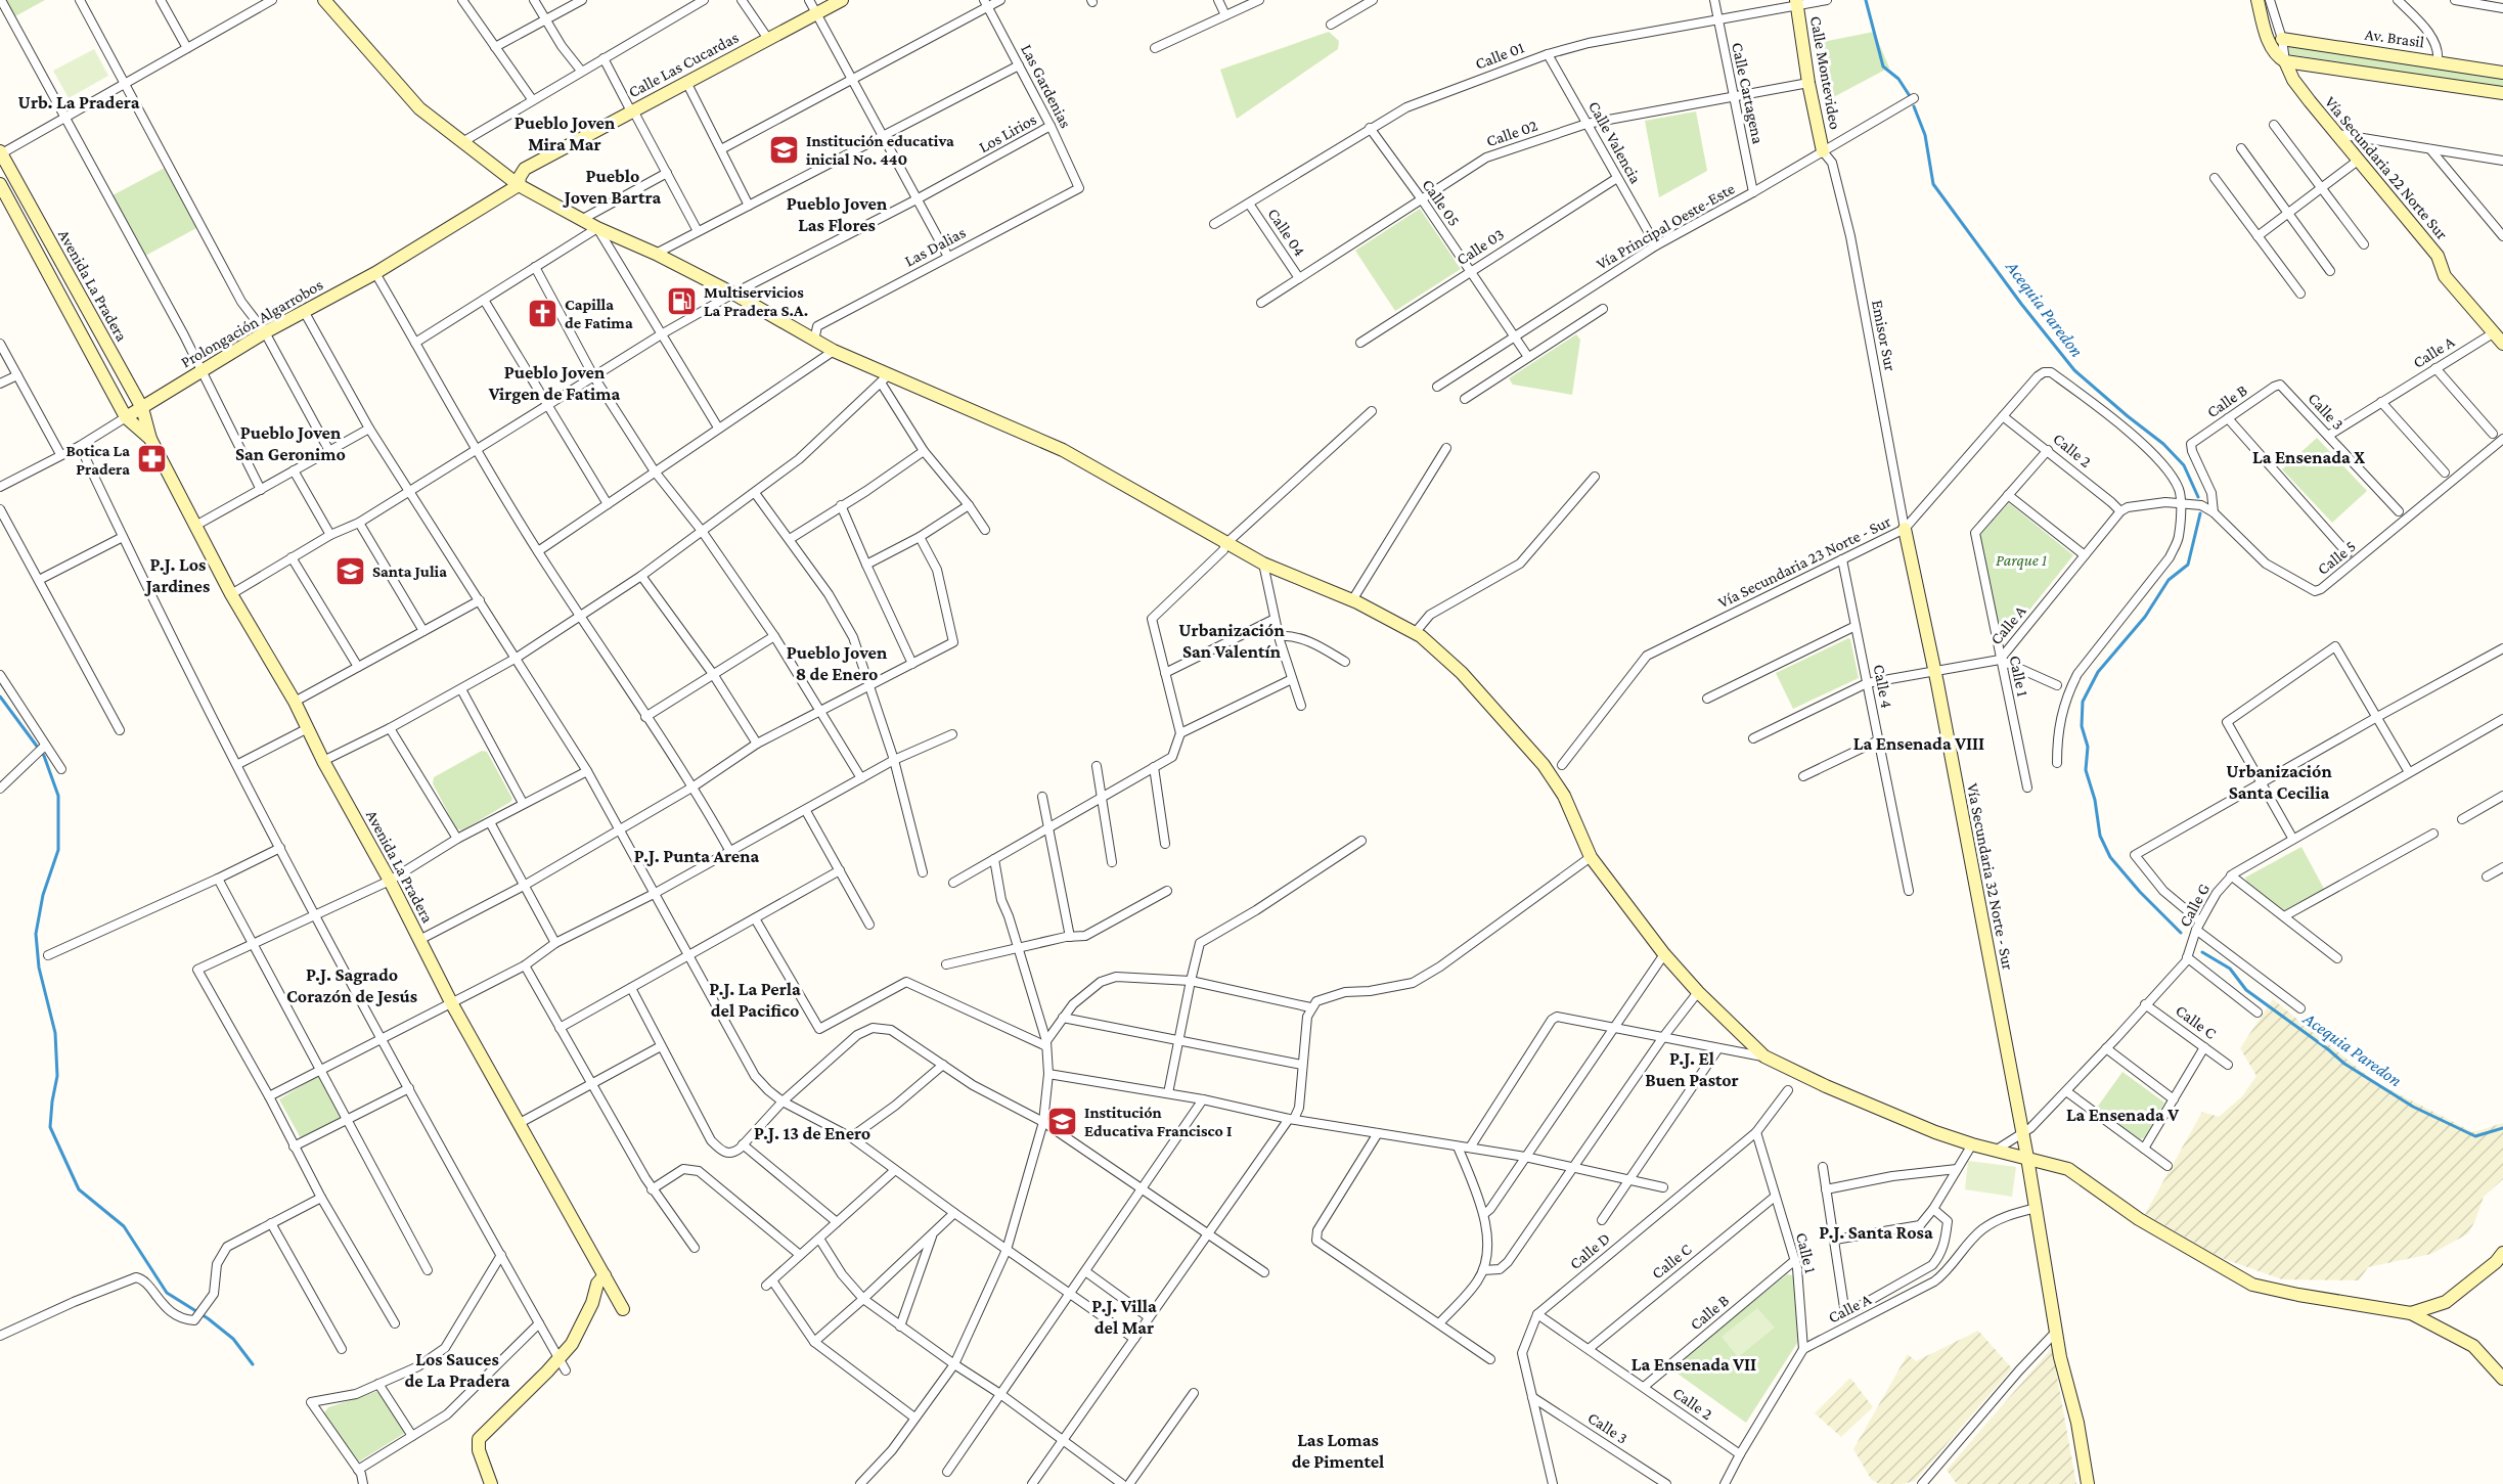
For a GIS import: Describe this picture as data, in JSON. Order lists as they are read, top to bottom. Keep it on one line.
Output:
{"streets":{"street":["Av. Brasil","Calle 01","Calle Las Cucardas","Calle Montevideo","Las Gardenias","Calle Cartagena","Los Lirios","Calle 02","Calle Valencia","Vía Secundaria 22 Norte Sur","Calle 05","Vía Principal Oeste-Este","Calle 04","Las Dalias","Calle 03","Avenida La Pradera","Prolongación Algarrobos","Emisor Sur","Calle A","Calle B","Calle 3","Calle 2","Calle 5","Vía Secundaria 23 Norte - Sur","Calle 1","Calle 4","Vía Secundaria 32 Norte - Sur","Calle G","Calle C","Calle D"]},"crossings":[["Av. Brasil","Vía Secundaria 22 Norte Sur"],["Calle 01","Calle Montevideo"],["Calle 01","Calle Cartagena"],["Calle 01","Calle Valencia"],["Calle 01","Calle 05"],["Calle 01","Calle 04"],["Calle Las Cucardas","Prolongación Algarrobos"],["Calle Montevideo","Calle 02"],["Calle Montevideo","Vía Principal Oeste-Este"],["Calle Montevideo","Emisor Sur"],["Las Gardenias","Los Lirios"],["Las Gardenias","Las Dalias"],["Calle Cartagena","Calle 02"],["Calle Cartagena","Vía Principal Oeste-Este"],["Los Lirios","Avenida La Pradera"],["Calle 02","Calle Valencia"],["Calle 02","Calle 05"],["Calle 02","Calle 04"],["Calle Valencia","Vía Principal Oeste-Este"],["Calle Valencia","Calle 03"],["Vía Secundaria 22 Norte Sur","Calle A"],["Calle 05","Vía Principal Oeste-Este"],["Calle 05","Calle 03"],["Vía Principal Oeste-Este","Emisor Sur"],["Avenida La Pradera","Prolongación Algarrobos"],["Emisor Sur","Vía Secundaria 23 Norte - Sur"],["Emisor Sur","Vía Secundaria 32 Norte - Sur"],["Calle A","Calle 3"],["Calle A","Calle 2"],["Calle A","Calle 1"],["Calle A","Calle 4"],["Calle A","Vía Secundaria 32 Norte - Sur"],["Calle B","Calle 3"],["Calle B","Calle 2"],["Calle B","Calle 5"],["Calle B","Calle 1"],["Calle 3","Calle D"],["Calle 2","Vía Secundaria 23 Norte - Sur"],["Calle 2","Calle 1"],["Calle 2","Calle C"],["Calle 2","Calle D"],["Calle 5","Vía Secundaria 23 Norte - Sur"],["Vía Secundaria 23 Norte - Sur","Calle 4"],["Vía Secundaria 23 Norte - Sur","Vía Secundaria 32 Norte - Sur"],["Calle 1","Calle C"],["Calle 1","Calle D"],["Vía Secundaria 32 Norte - Sur","Calle G"],["Calle G","Calle C"]],"districts":["Urb. La Pradera","Pueblo Joven Mira Mar","Pueblo Joven Bartra","Pueblo Joven Las Flores","Pueblo Joven Virgen de Fatima","Pueblo Joven San Geronimo","La Ensenada X","P.J. Los Jardines","Urbanización San Valentín","Pueblo Joven 8 de Enero","La Ensenada VIII","Urbanización Santa Cecilia","P.J. Punta Arena","P.J. Sagrado Corazón de Jesús","P.J. La Perla del Pacifico","P.J. El Buen Pastor","La Ensenada V","P.J. 13 de Enero","P.J. Santa Rosa","P.J. Villa del Mar","Los Sauces de La Pradera","La Ensenada VII","Las Lomas de Pimentel"],"water":["Acequia Paredon"],"parks":["Parque 1"],"places":{"school or university":["Institución educativa inicial No. 440","Santa Julia","Institución Educativa Francisco I"],"fuel station":["Multiservicios La Pradera S.A."],"church":["Capilla de Fatima"],"pharmacy":["Botica La Pradera"]}}
